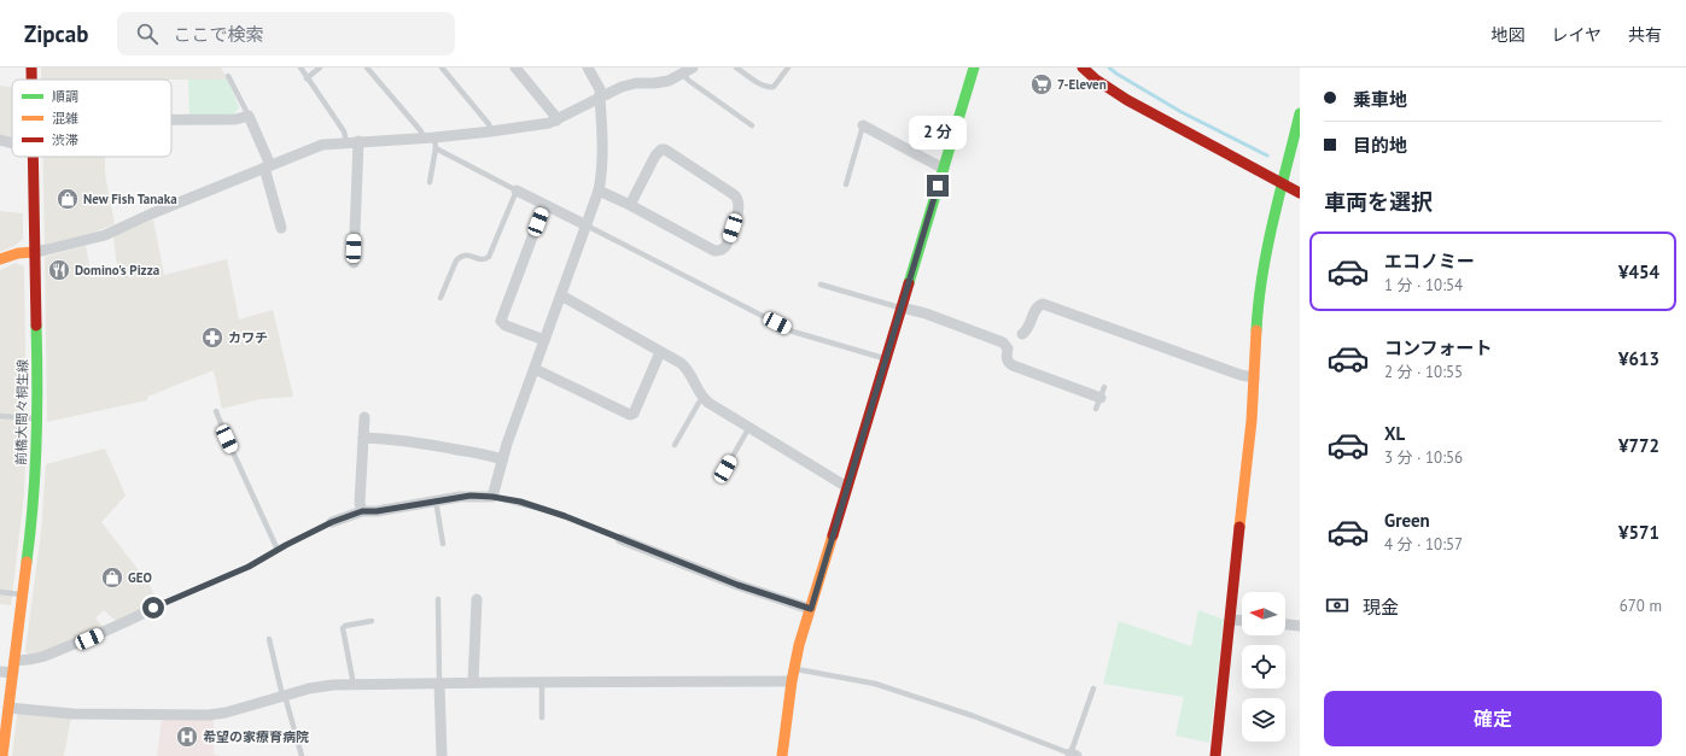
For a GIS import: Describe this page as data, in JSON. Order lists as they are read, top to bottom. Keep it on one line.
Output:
{"streets":{"street":["前橋大間々桐生線"]},"places":{"supermarket":["7-Eleven"],"shop":["New Fish Tanaka","GEO"],"restaurant":["Domino's Pizza"],"pharmacy":["カワチ"],"hospital":["希望の家療育病院"]},"legend":["順調","混雑","渋滞"],"north":"left","page":{"header":"Zipcab","search":"ここで検索","nav":["地図","レイヤ","共有"],"banner":["乗車地","目的地"],"bubble":"2 分","heading":"車両を選択","list":[{"name":"エコノミー","note":"1 分 · 10:54","value":"¥454"},{"name":"コンフォート","note":"2 分 · 10:55","value":"¥613"},{"name":"XL","note":"3 分 · 10:56","value":"¥772"},{"name":"Green","note":"4 分 · 10:57","value":"¥571"}],"pay":["現金","670 m"],"buttons":"確定"}}
